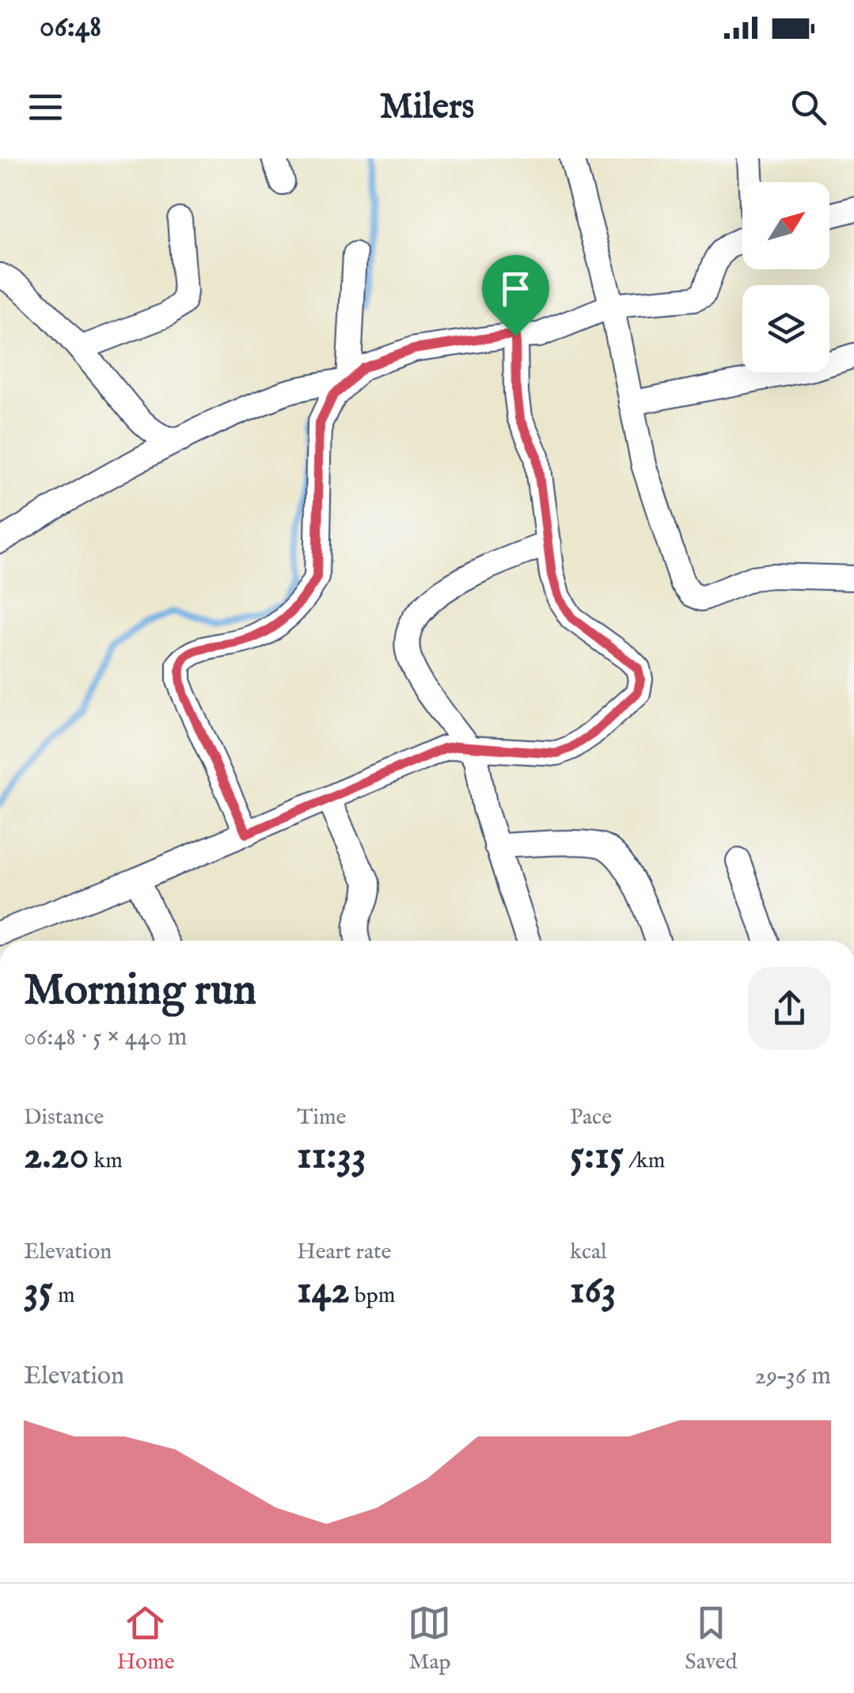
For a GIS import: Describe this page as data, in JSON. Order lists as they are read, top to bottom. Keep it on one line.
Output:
{"north":"top right","page":{"status":"06:48","header":"Milers","heading":["Morning run","06:48 · 5 × 440 m"],"stats":[["Distance","2.20 km"],["Time","11:33"],["Pace","5:15 /km"],["Elevation","35 m"],["Heart rate","142 bpm"],["kcal","163"]],"chart":["Elevation","29–36 m"],"tabs":["Home","Map","Saved"]}}
